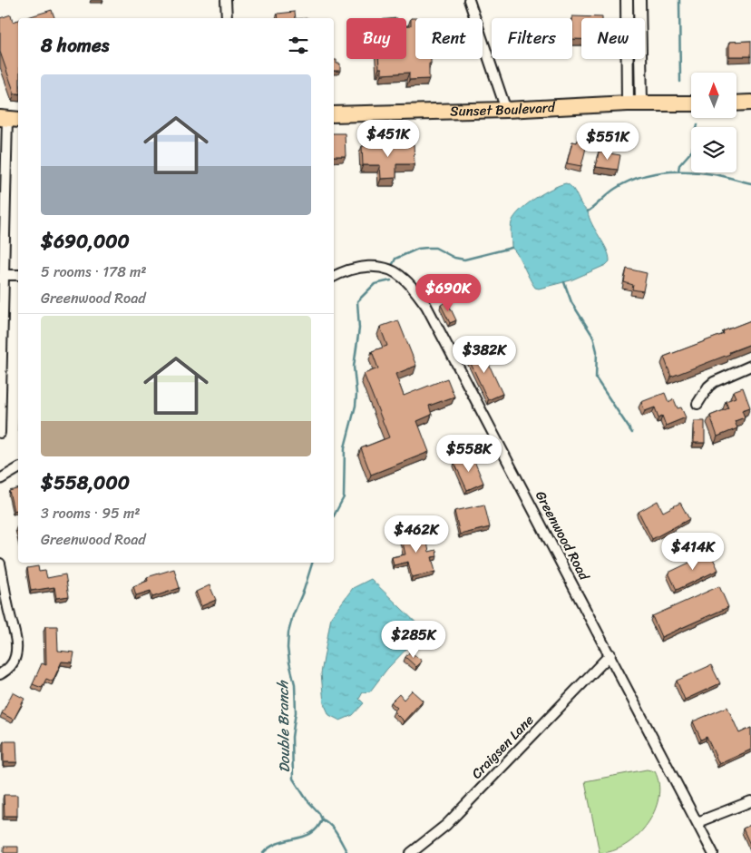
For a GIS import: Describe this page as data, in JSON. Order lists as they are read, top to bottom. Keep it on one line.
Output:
{"streets":{"main road":["Sunset Boulevard"],"street":["Greenwood Road","Craigsen Lane"]},"crossings":[["Greenwood Road","Craigsen Lane"]],"water":["Double Branch"],"north":"top","page":{"chip":["Buy","Rent","Filters","New"],"heading":"8 homes","list":[{"name":"$690,000","note":"5 rooms · 178 m² · Greenwood Road"},{"name":"$558,000","note":"3 rooms · 95 m² · Greenwood Road"}],"price":["$451K","$551K","$690K","$382K","$558K","$462K","$414K","$285K"]}}
